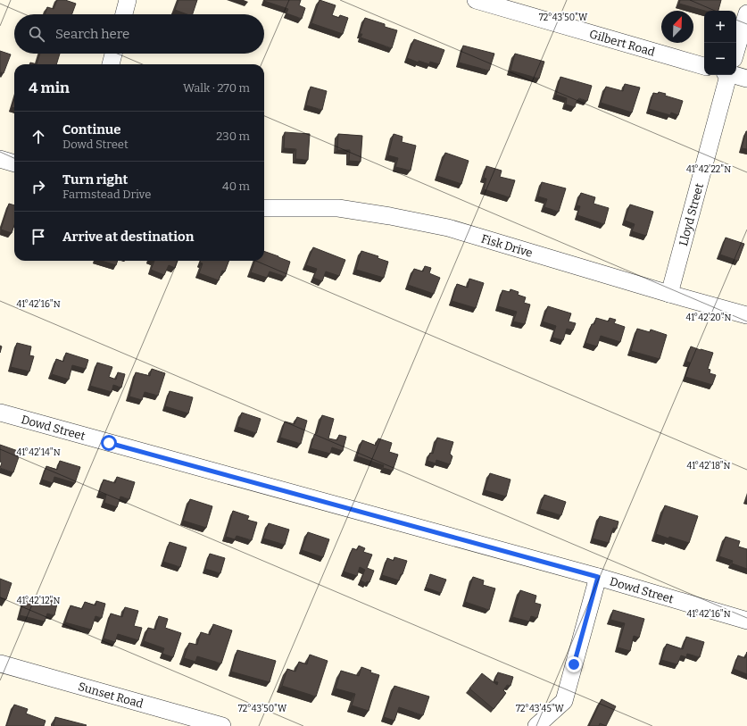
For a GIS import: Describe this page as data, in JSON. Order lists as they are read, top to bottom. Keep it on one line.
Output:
{"streets":{"street":["Gilbert Road","Lloyd Street","Fisk Drive","Dowd Street","Sunset Road"]},"crossings":[["Lloyd Street","Fisk Drive"]],"north":"top right","page":{"map_buttons":["+","−"],"search":"Search here","heading":["4 min","Walk · 270 m"],"list":[["Continue","Dowd Street","230 m"],["Turn right","Farmstead Drive","40 m"],"Arrive at destination"]},"coordinates":["72°43'50\"W","41°42'22\"N","41°42'16\"N","41°42'20\"N","41°42'14\"N","41°42'18\"N","41°42'12\"N","72°43'45\"W"]}
